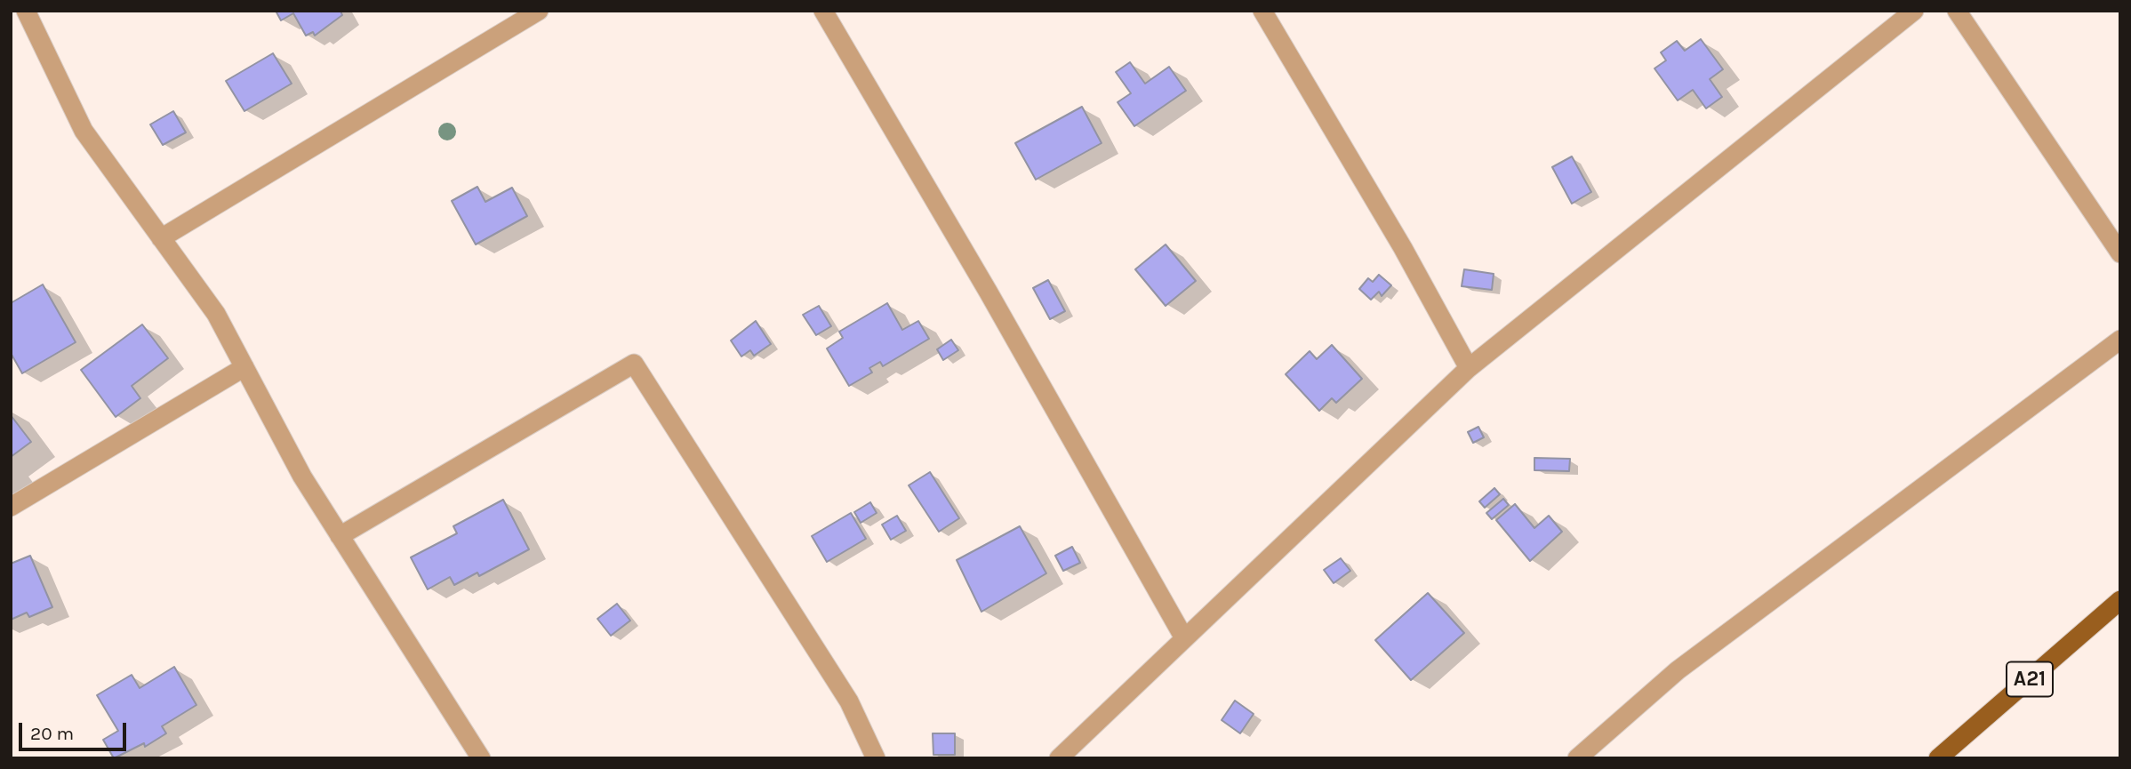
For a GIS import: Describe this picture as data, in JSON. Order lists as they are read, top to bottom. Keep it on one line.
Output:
{"streets":{"main road":["A21"]},"scale_bar":"20 m"}
